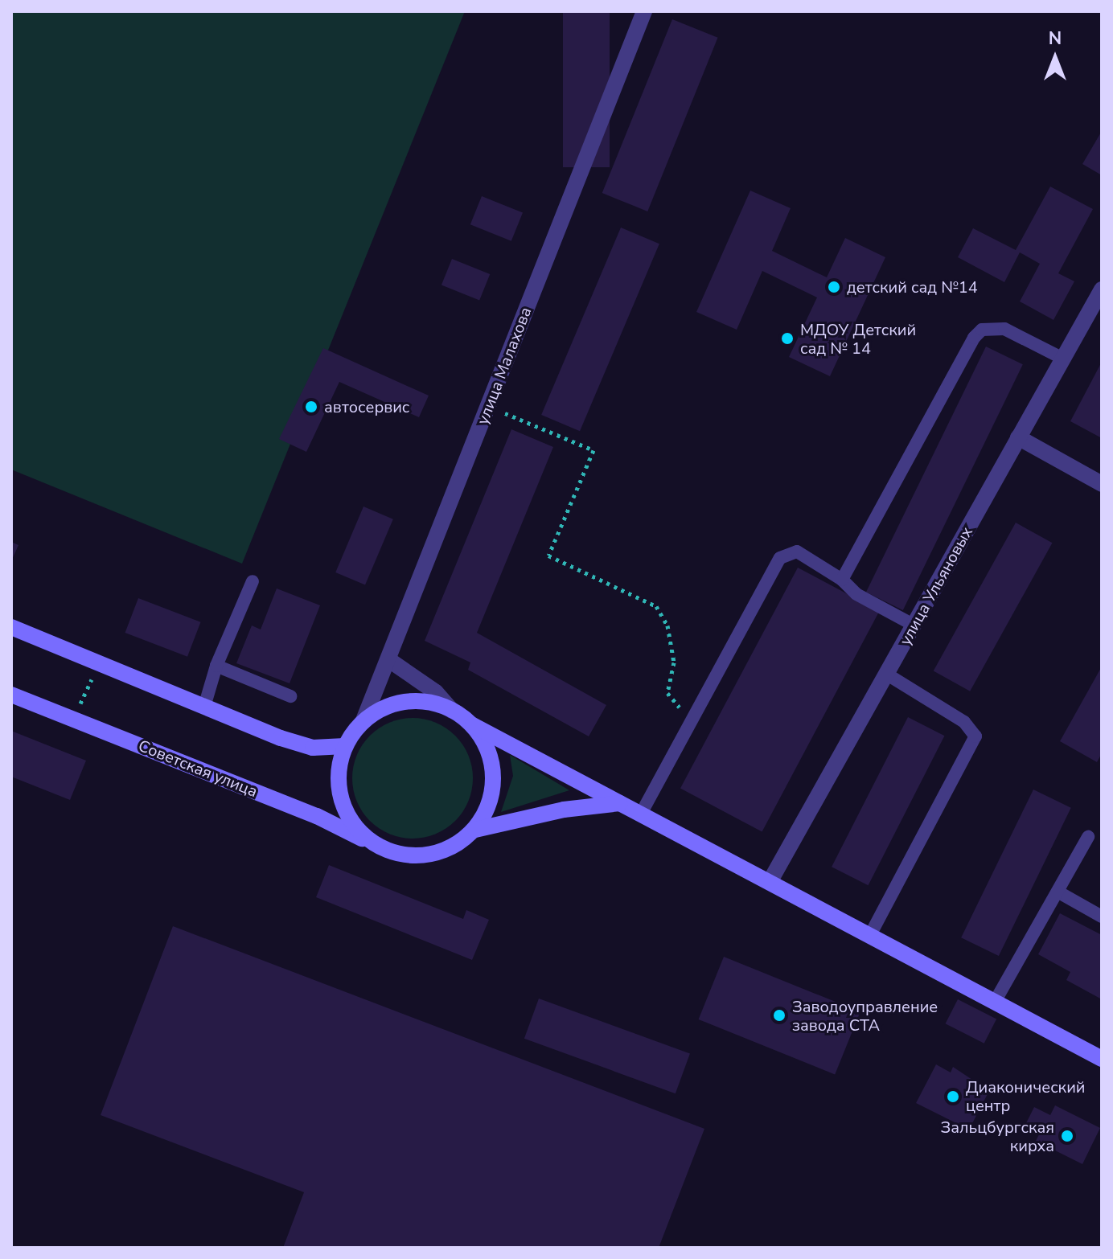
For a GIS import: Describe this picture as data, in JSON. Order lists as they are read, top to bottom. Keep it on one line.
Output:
{"streets":{"main road":["Советская улица"],"street":["улица Малахова","улица Ульяновых"]},"crossings":[["улица Малахова","Советская улица"]],"places":["детский сад №14","МДОУ Детский сад № 14","автосервис","Заводоуправление завода СТА","Диаконический центр","Зальцбургская кирха"],"north":"top"}
